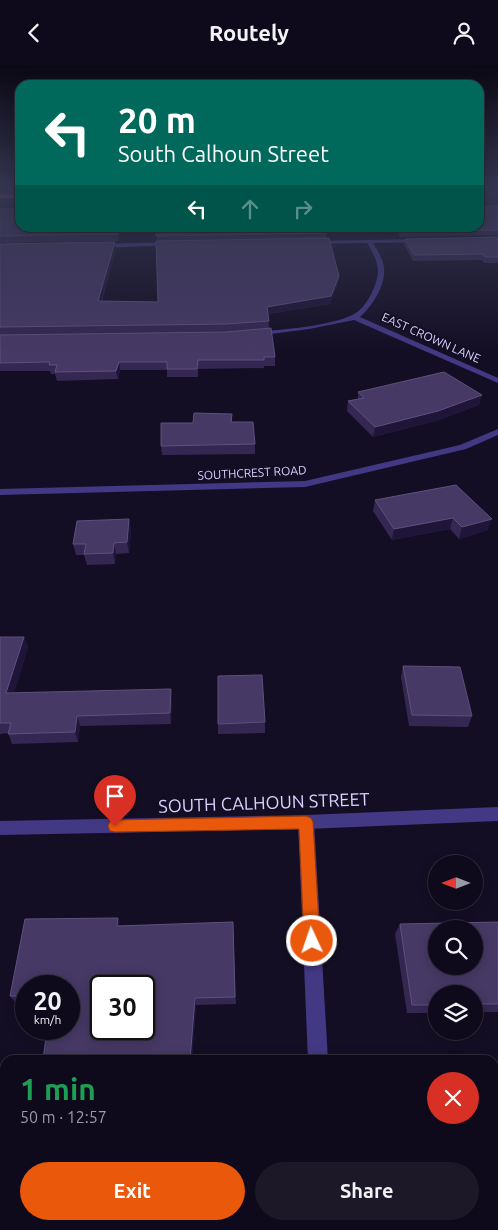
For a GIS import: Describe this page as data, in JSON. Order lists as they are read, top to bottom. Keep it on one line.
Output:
{"streets":{"street":["EAST CROWN LANE","SOUTHCREST ROAD","SOUTH CALHOUN STREET"]},"north":"left","page":{"header":"Routely","turn":["20 m","South Calhoun Street"],"speed":"20 km/h","limit":"30","heading":["1 min","50 m · 12:57"],"buttons":["Exit","Share"]}}
